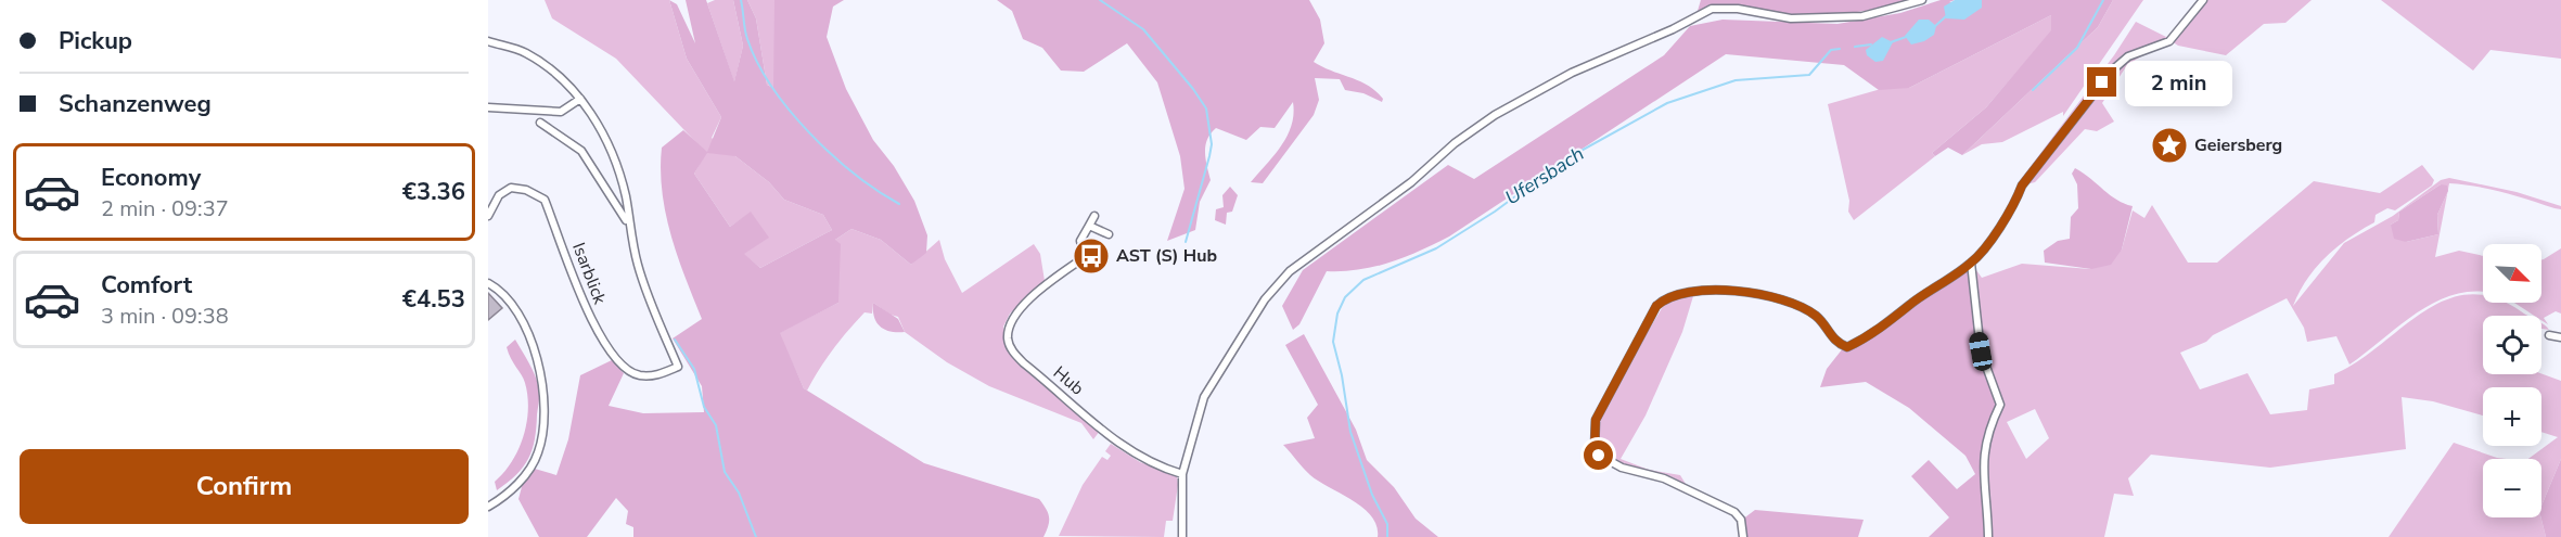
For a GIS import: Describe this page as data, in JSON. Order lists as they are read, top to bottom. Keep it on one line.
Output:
{"streets":{"street":["Isarblick","Hub"]},"water":["Ufersbach"],"places":{"place":["Geiersberg"],"bus stop":["AST (S) Hub"]},"north":"bottom right","page":{"banner":["Pickup","Schanzenweg"],"bubble":"2 min","list":[{"name":"Economy","note":"2 min · 09:37","value":"€3.36"},{"name":"Comfort","note":"3 min · 09:38","value":"€4.53"}],"map_buttons":["+","−"],"buttons":"Confirm"}}
